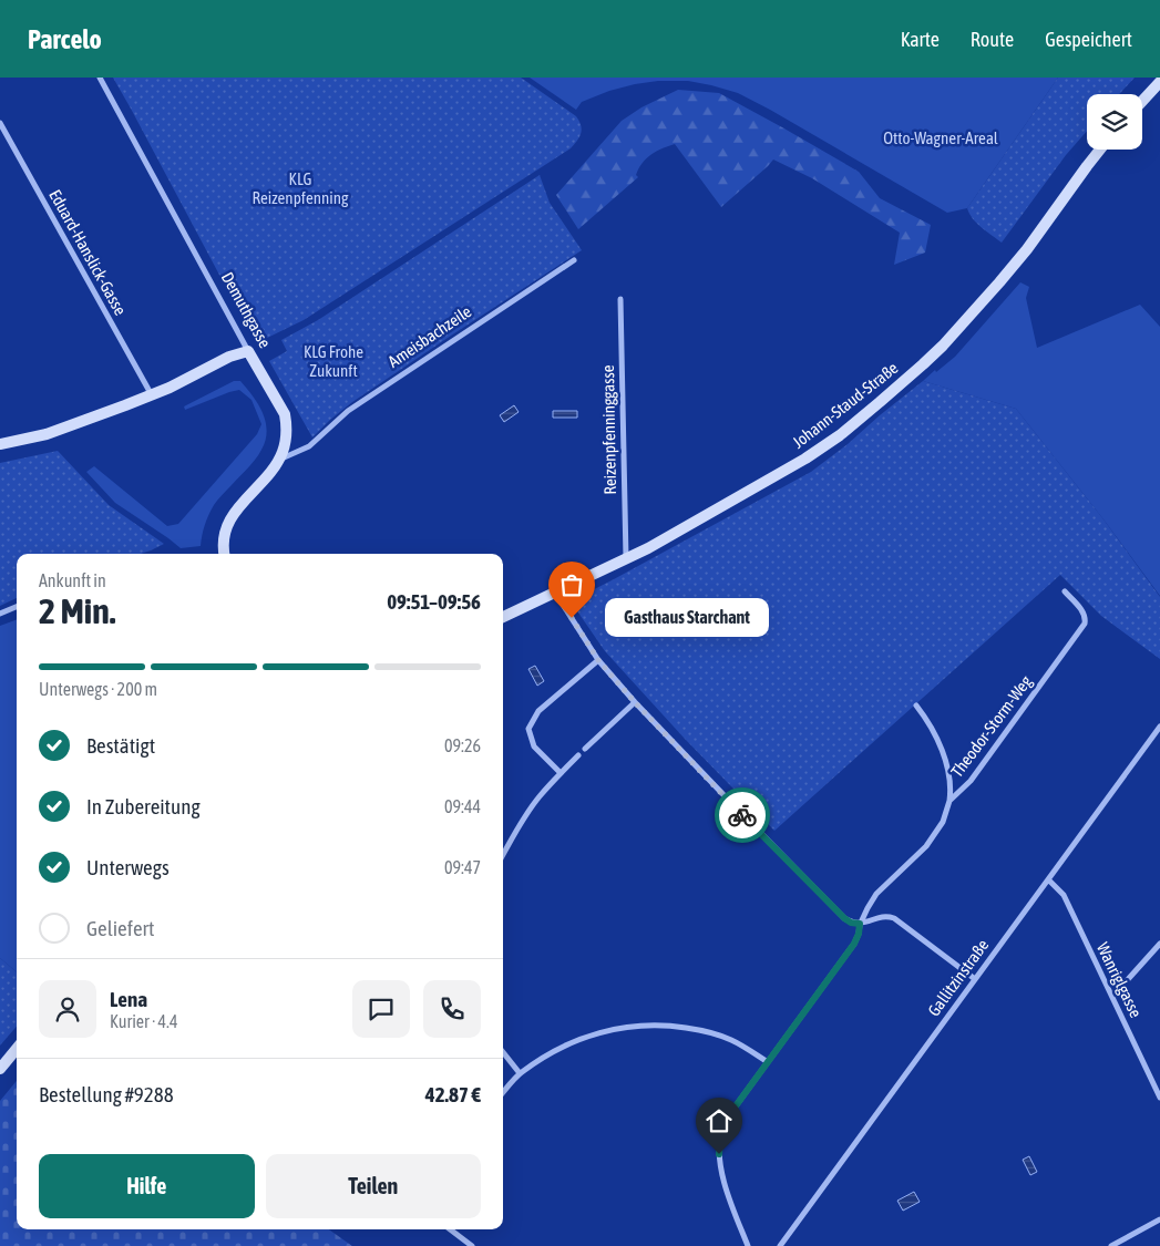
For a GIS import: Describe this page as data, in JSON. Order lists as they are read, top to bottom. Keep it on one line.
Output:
{"streets":{"street":["Eduard-Hanslick-Gasse","Demuthgasse","Ameisbachzeile","Johann-Staud-Straße","Reizenpfenninggasse","Theodor-Storm-Weg","Gallitzinstraße","Wanriglgasse"]},"crossings":[["Demuthgasse","Ameisbachzeile"],["Johann-Staud-Straße","Reizenpfenninggasse"],["Gallitzinstraße","Wanriglgasse"]],"parks":["Otto-Wagner-Areal","KLG Reizenpfenning","KLG Frohe Zukunft"],"places":["Gasthaus Starchant"],"page":{"header":"Parcelo","nav":["Karte","Route","Gespeichert"],"heading":["2 Min.","Ankunft in","09:51–09:56"],"panel":["Lena","Kurier · 4.4","Bestellung #9288","42.87 €"],"bubble":"Gasthaus Starchant","bar":"Unterwegs · 200 m","list":[["Bestätigt","09:26"],["In Zubereitung","09:44"],["Unterwegs","09:47"],"Geliefert"],"buttons":["Hilfe","Teilen"]}}
